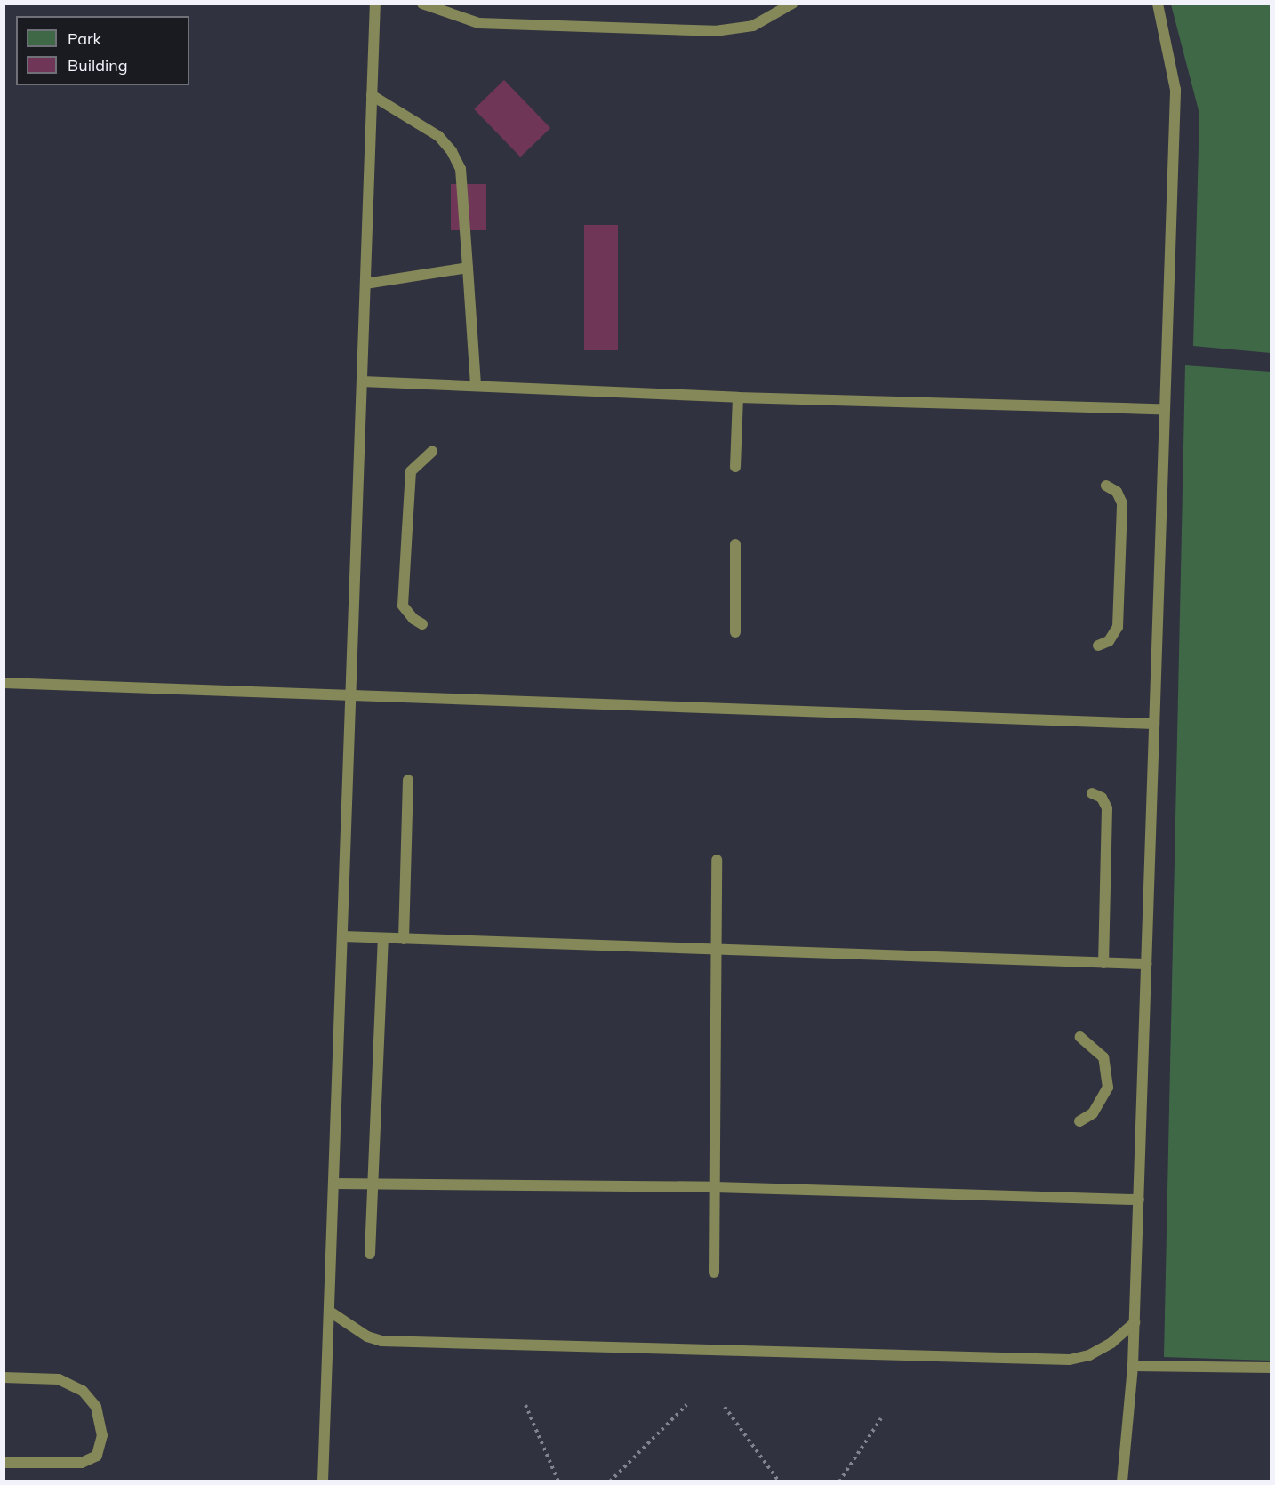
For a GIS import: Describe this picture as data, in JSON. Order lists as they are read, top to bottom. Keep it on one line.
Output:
{"legend":["Park","Building"]}
